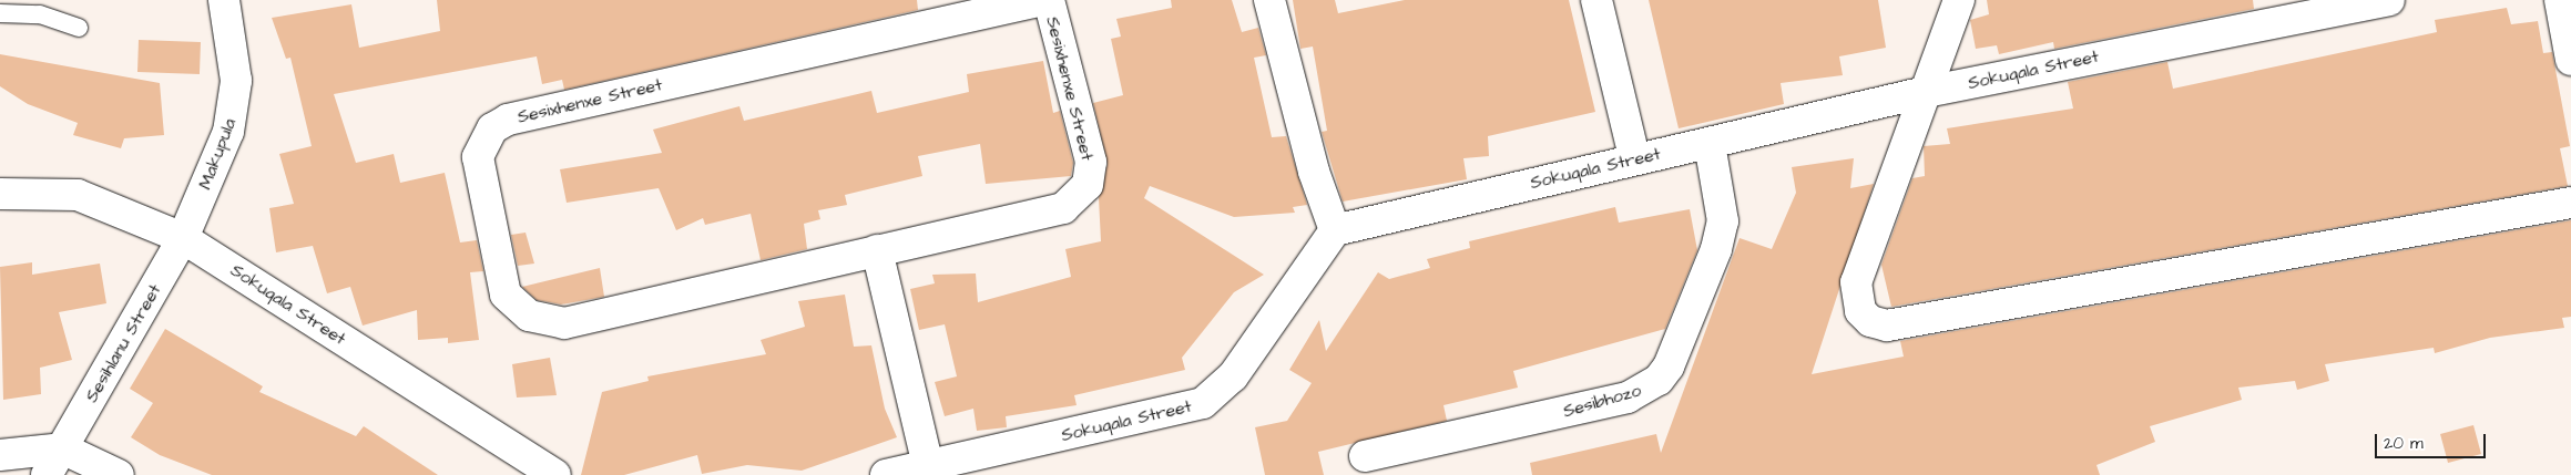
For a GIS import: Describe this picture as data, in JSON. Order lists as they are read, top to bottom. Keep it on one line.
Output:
{"streets":{"street":["Sokuqala Street","Sesixhenxe Street","Makupula","Sesihlanu Street","Sesibhozo"]},"crossings":[["Sokuqala Street","Makupula"],["Sokuqala Street","Sesihlanu Street"],["Sokuqala Street","Sesibhozo"],["Makupula","Sesihlanu Street"]],"scale_bar":"20 m"}
